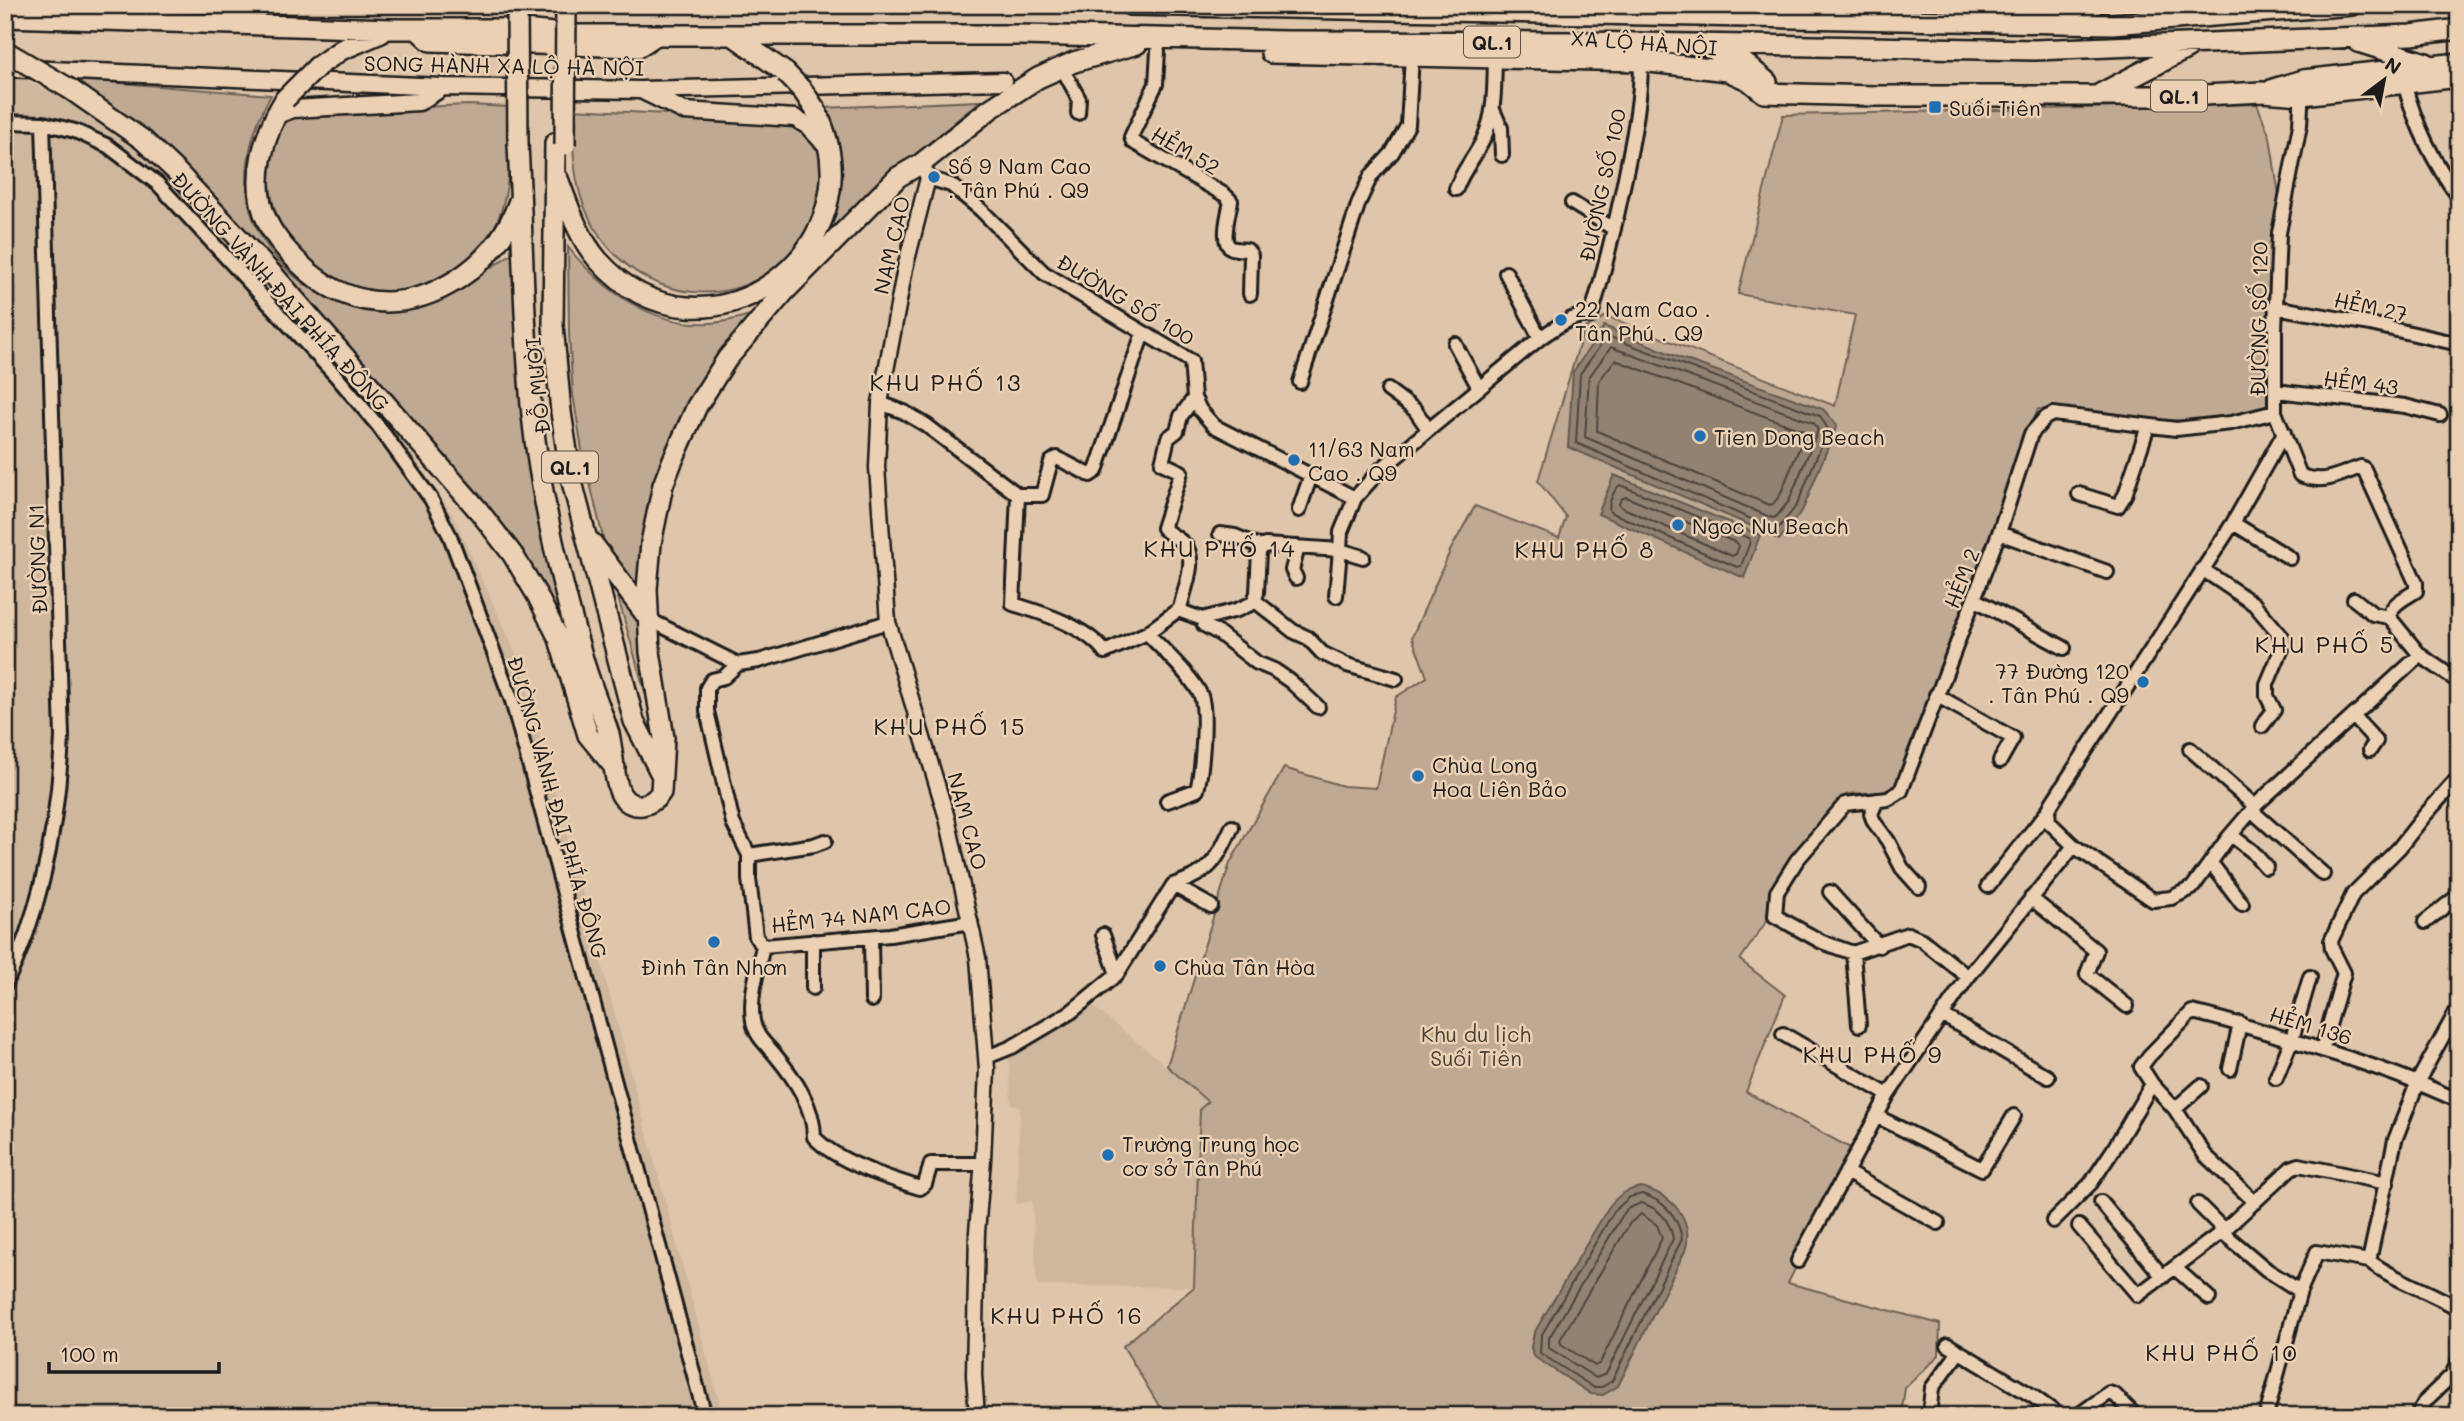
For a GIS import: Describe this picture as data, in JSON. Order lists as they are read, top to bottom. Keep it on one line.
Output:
{"streets":{"highway":["QL.1","XA LỘ HÀ NỘI","ĐỖ MƯỜI"],"main road":["SONG HÀNH XA LỘ HÀ NỘI"],"street":["HẺM 52","ĐƯỜNG SỐ 100","NAM CAO","ĐƯỜNG VÀNH ĐAI PHÍA ĐÔNG","HẺM 27","ĐƯỜNG SỐ 120","HẺM 43","ĐƯỜNG N1","HẺM 2","HẺM 74 NAM CAO","HẺM 136"]},"crossings":[["QL.1","XA LỘ HÀ NỘI"],["QL.1","ĐỖ MƯỜI"],["XA LỘ HÀ NỘI","HẺM 52"],["XA LỘ HÀ NỘI","ĐƯỜNG SỐ 100"],["XA LỘ HÀ NỘI","ĐƯỜNG SỐ 120"],["ĐƯỜNG SỐ 100","NAM CAO"],["NAM CAO","HẺM 74 NAM CAO"],["ĐƯỜNG VÀNH ĐAI PHÍA ĐÔNG","ĐƯỜNG N1"],["HẺM 27","ĐƯỜNG SỐ 120"],["ĐƯỜNG SỐ 120","HẺM 43"],["ĐƯỜNG SỐ 120","HẺM 2"]],"districts":["KHU PHỐ 13","KHU PHỐ 14","KHU PHỐ 8","KHU PHỐ 5","KHU PHỐ 15","KHU PHỐ 9","KHU PHỐ 16","KHU PHỐ 10"],"parks":["Khu du lịch Suối Tiên"],"places":{"transit":["Suối Tiên"],"other":["Số 9 Nam Cao . Tân Phú . Q9","22 Nam Cao . Tân Phú . Q9","Tien Dong Beach","11/63 Nam Cao . Q9","Ngoc Nu Beach","77 Đường 120 . Tân Phú . Q9","Chùa Long Hoa Liên Bảo","Đình Tân Nhơn","Chùa Tân Hòa","Trường Trung học cơ sở Tân Phú"]},"scale_bar":"100 m","north":"top right"}
